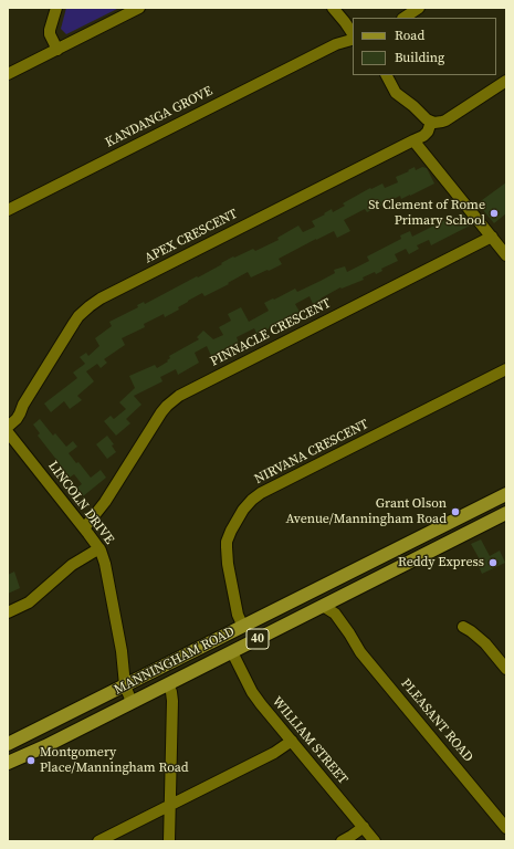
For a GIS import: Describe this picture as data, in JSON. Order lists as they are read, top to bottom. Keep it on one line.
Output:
{"streets":{"main road":["40","MANNINGHAM ROAD"],"street":["KANDANGA GROVE","APEX CRESCENT","PINNACLE CRESCENT","NIRVANA CRESCENT","LINCOLN DRIVE","PLEASANT ROAD","WILLIAM STREET"]},"crossings":[["PINNACLE CRESCENT","LINCOLN DRIVE"],["NIRVANA CRESCENT","MANNINGHAM ROAD"],["LINCOLN DRIVE","MANNINGHAM ROAD"],["MANNINGHAM ROAD","PLEASANT ROAD"],["MANNINGHAM ROAD","WILLIAM STREET"]],"places":["St Clement of Rome Primary School","Grant Olson Avenue/Manningham Road","Reddy Express","Montgomery Place/Manningham Road"],"legend":["Road","Building"]}
